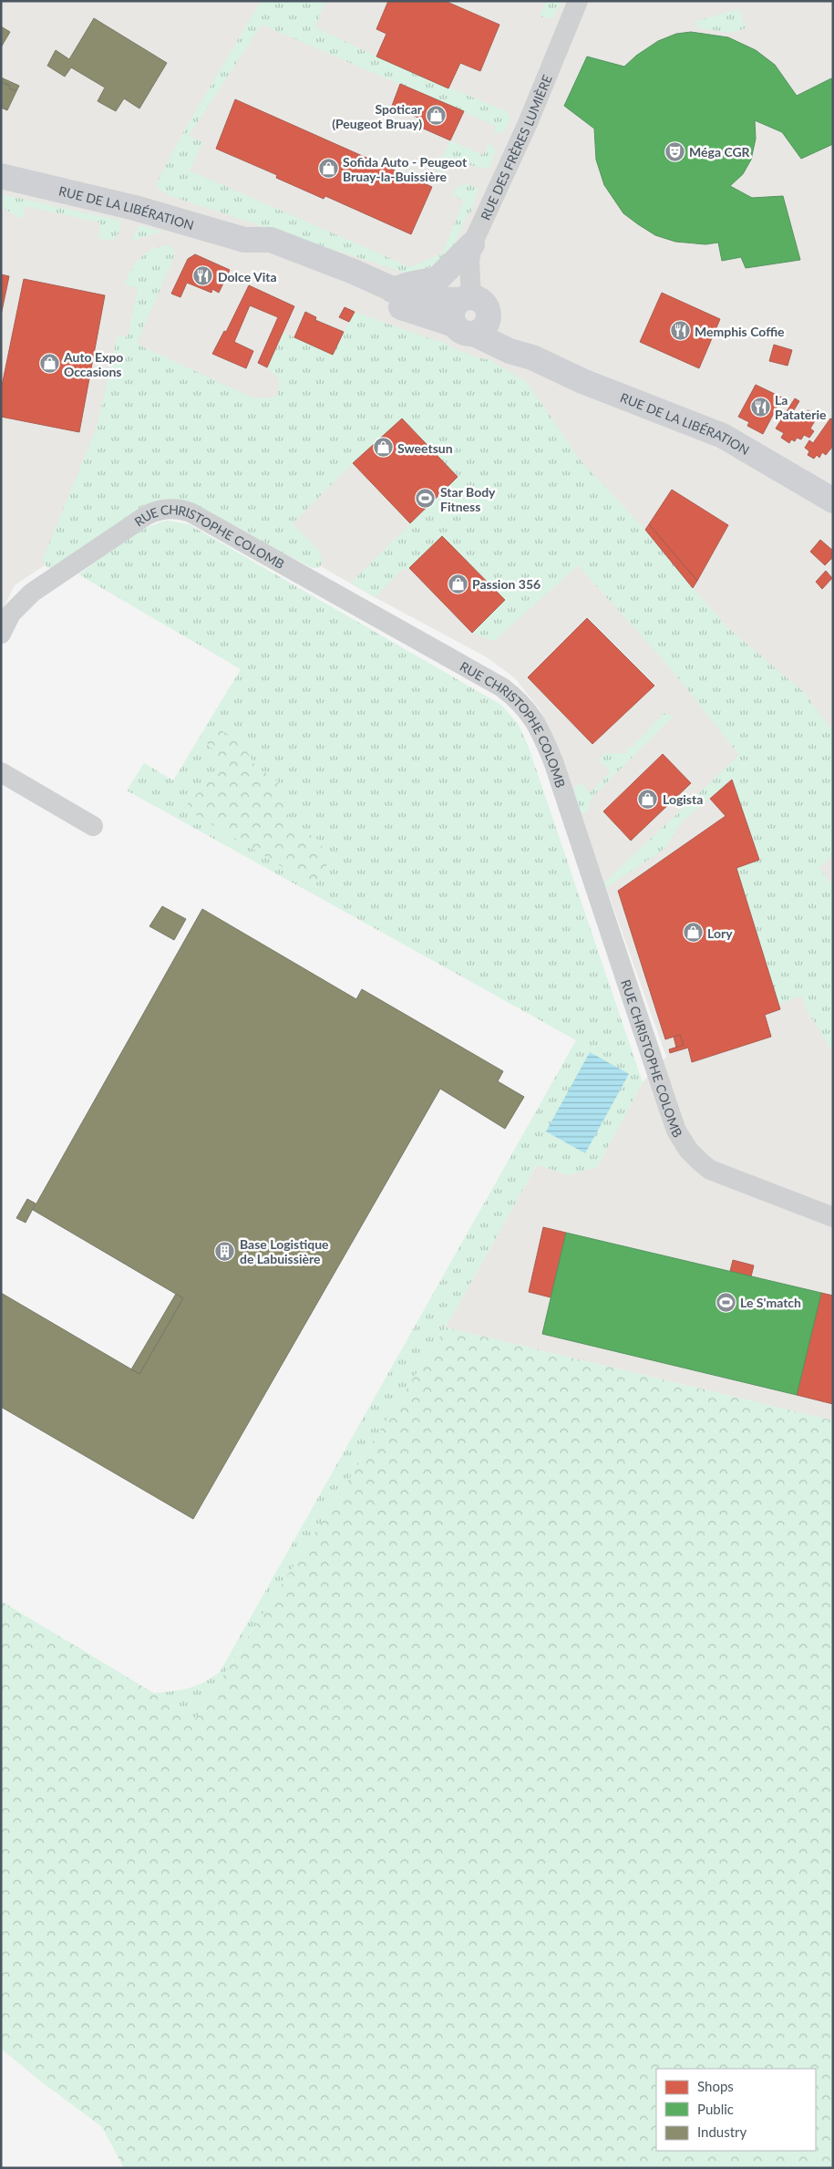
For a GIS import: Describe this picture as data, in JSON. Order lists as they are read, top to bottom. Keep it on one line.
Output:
{"streets":{"main road":["RUE DE LA LIBÉRATION"],"street":["RUE DES FRÈRES LUMIÈRE","RUE CHRISTOPHE COLOMB"]},"crossings":[["RUE DES FRÈRES LUMIÈRE","RUE DE LA LIBÉRATION"]],"places":{"shop":["Spoticar (Peugeot Bruay)","Sofida Auto - Peugeot Bruay-la-Buissière","Auto Expo Occasions","Sweetsun","Passion 356","Logista","Lory"],"theatre":["Méga CGR"],"restaurant":["Dolce Vita","Memphis Coffie","La Pataterie"],"sports":["Star Body Fitness","Le S'match"],"building":["Base Logistique de Labuissière"]},"legend":["Shops","Public","Industry"]}
